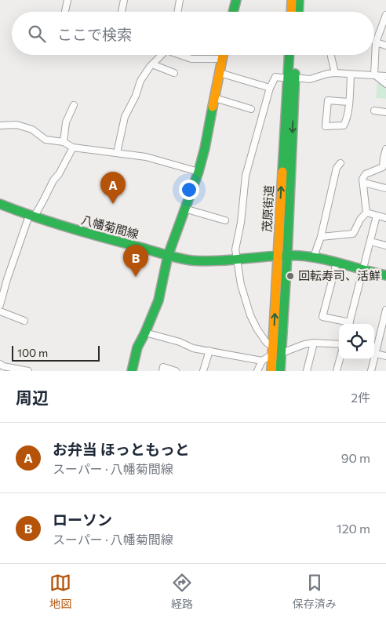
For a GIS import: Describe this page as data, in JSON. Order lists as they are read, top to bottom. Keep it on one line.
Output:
{"streets":{"main road":["茂原街道","八幡菊間線"]},"crossings":[["茂原街道","八幡菊間線"]],"places":["回転寿司、活鮮"],"scale_bar":"100 m","page":{"search":"ここで検索","pins":["A","B"],"scale":"100 m","heading":["周辺","2件"],"list":[{"mark":"A","name":"お弁当 ほっともっと","note":"スーパー · 八幡菊間線","value":"90 m"},{"mark":"B","name":"ローソン","note":"スーパー · 八幡菊間線","value":"120 m"}],"nav":["地図","経路","保存済み"]}}
